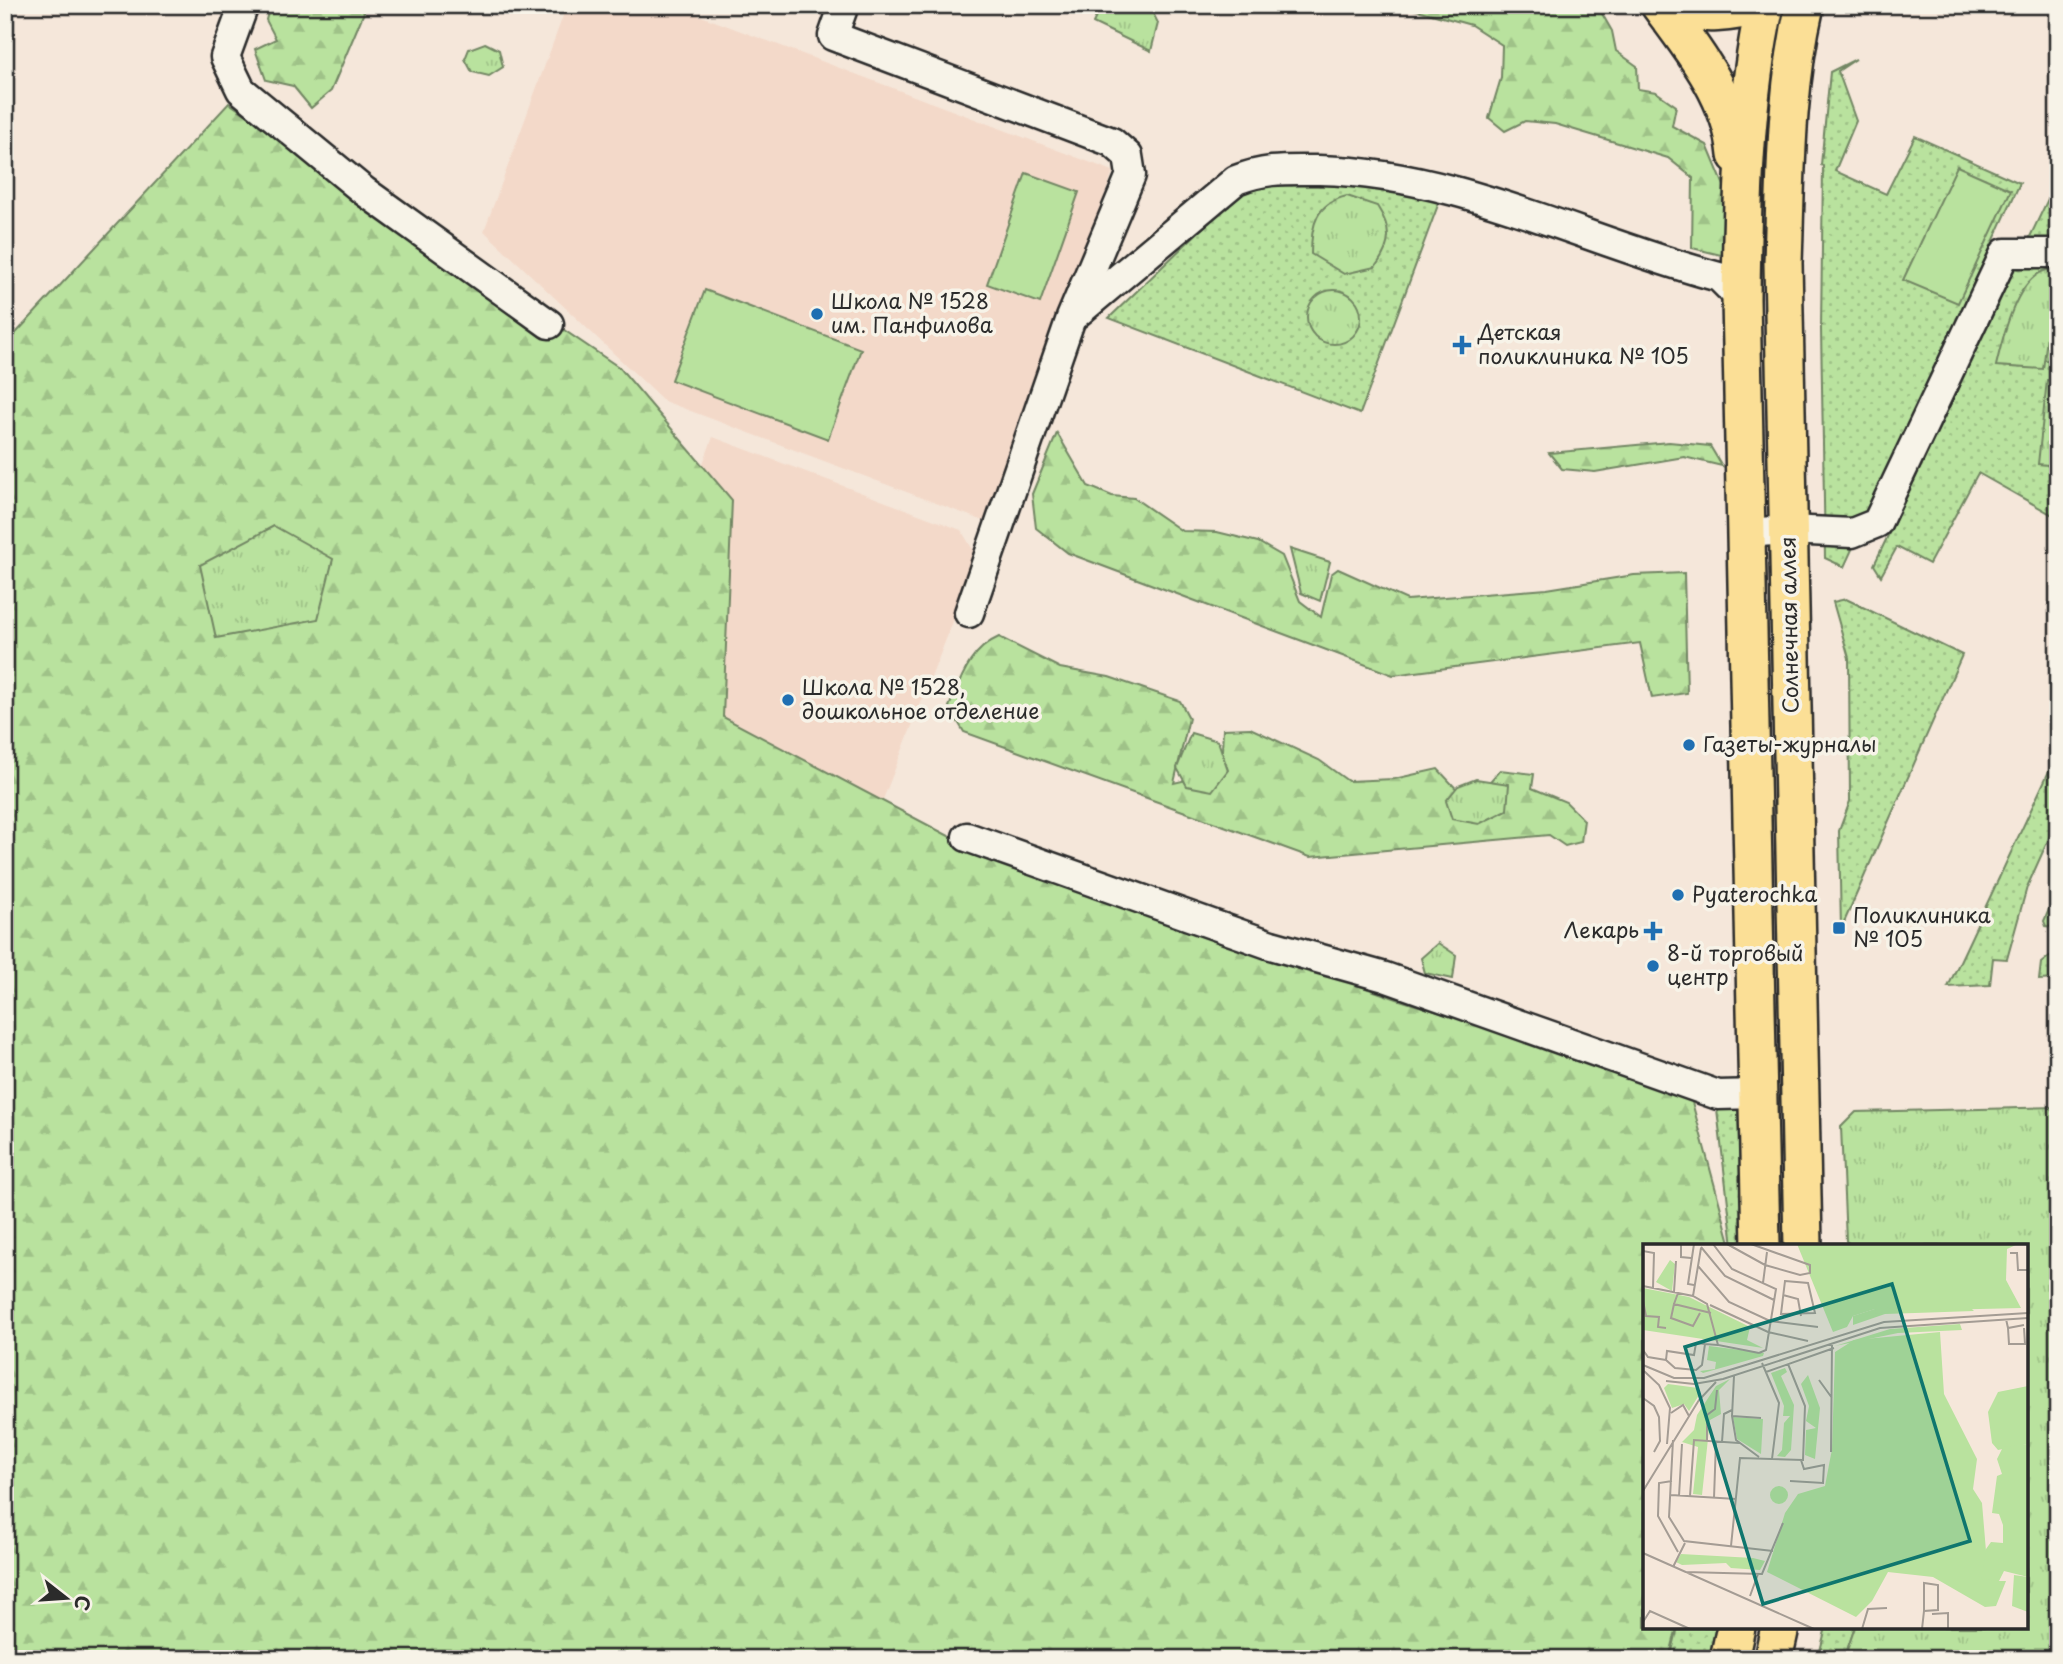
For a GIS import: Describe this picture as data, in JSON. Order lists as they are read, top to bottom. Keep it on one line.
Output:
{"streets":{"main road":["Солнечная аллея"]},"places":{"other":["Школа № 1528 им. Панфилова","Школа № 1528, дошкольное отделение","Газеты-журналы","Pyaterochka","8-й торговый центр"],"health":["Детская поликлиника № 105","Лекарь"],"transit":["Поликлиника № 105"]},"north":"right"}
